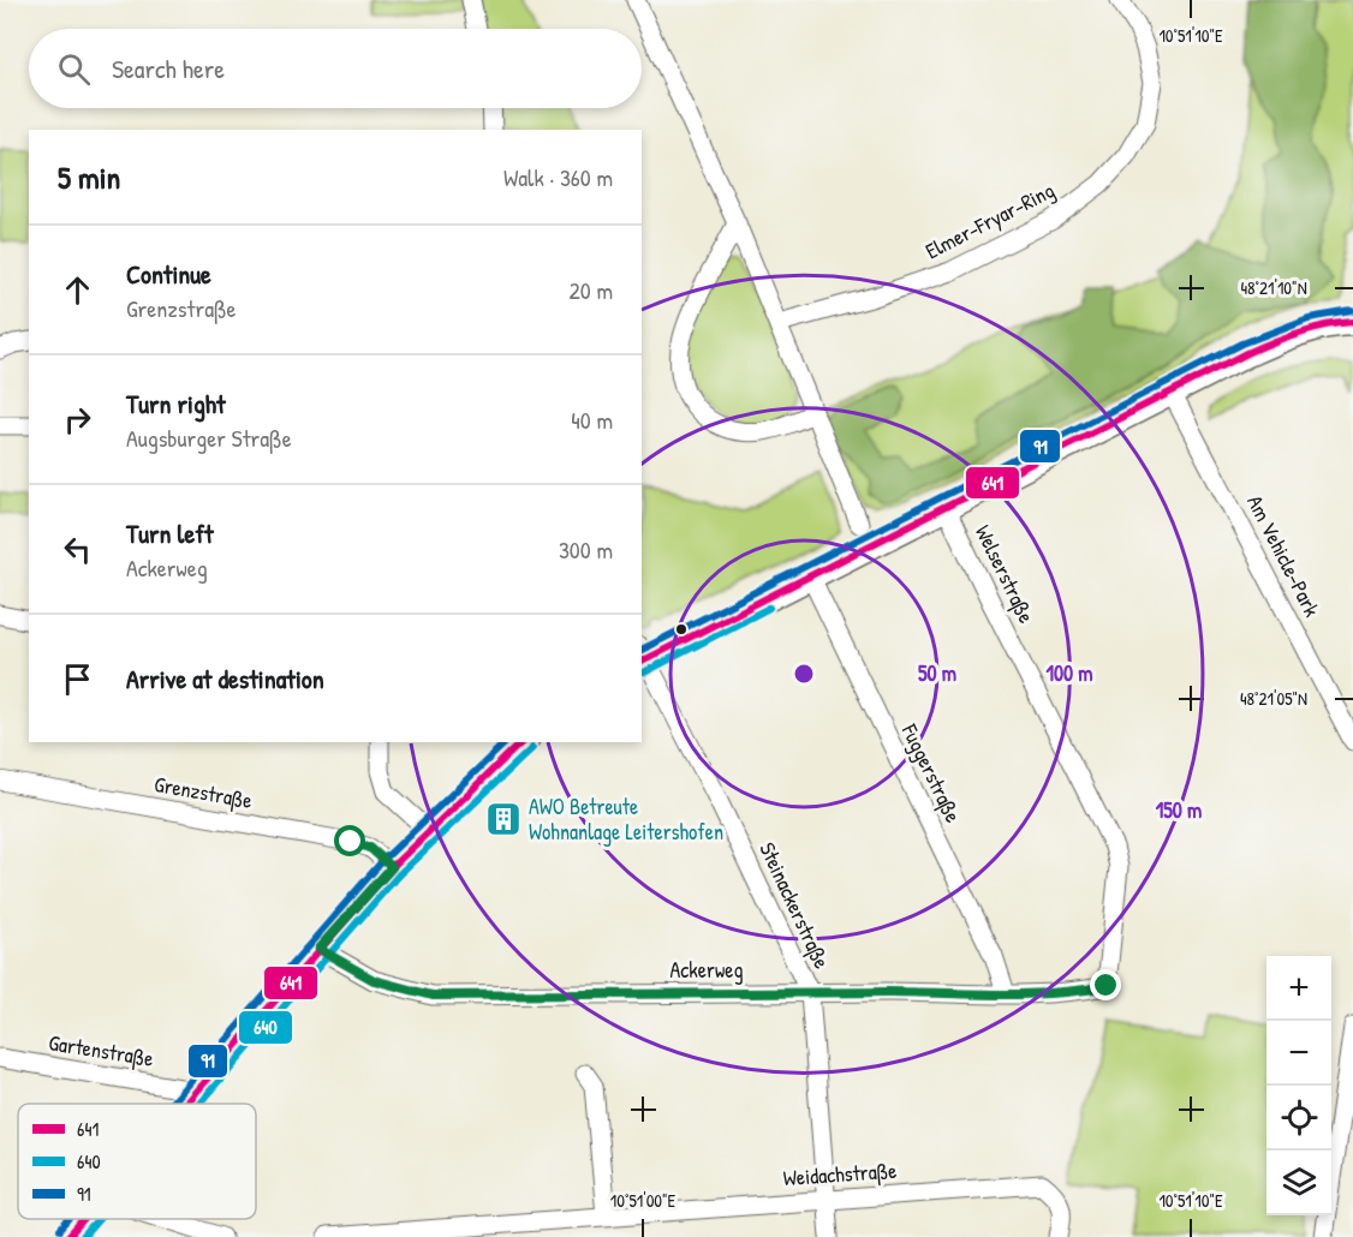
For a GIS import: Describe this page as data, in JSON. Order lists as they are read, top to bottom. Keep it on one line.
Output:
{"streets":{"street":["Elmer-Fryar-Ring","Am Vehicle-Park","Welserstraße","Fuggerstraße","Grenzstraße","Steinackerstraße","Ackerweg","Gartenstraße","Weidachstraße"]},"crossings":[["Welserstraße","Ackerweg"],["Fuggerstraße","Ackerweg"],["Steinackerstraße","Ackerweg"],["Steinackerstraße","Weidachstraße"]],"places":{"building":["AWO Betreute Wohnanlage Leitershofen"]},"lines":["transit line 91","transit line 641","transit line 640"],"legend":["641","640","91"],"page":{"search":"Search here","heading":["5 min","Walk · 360 m"],"list":[["Continue","Grenzstraße","20 m"],["Turn right","Augsburger Straße","40 m"],["Turn left","Ackerweg","300 m"],"Arrive at destination"],"map_buttons":["+","−"]},"coordinates":["10°51'10\"E","48°21'10\"N","48°21'05\"N","10°51'00\"E"],"rings":["50 m","100 m","150 m"]}
